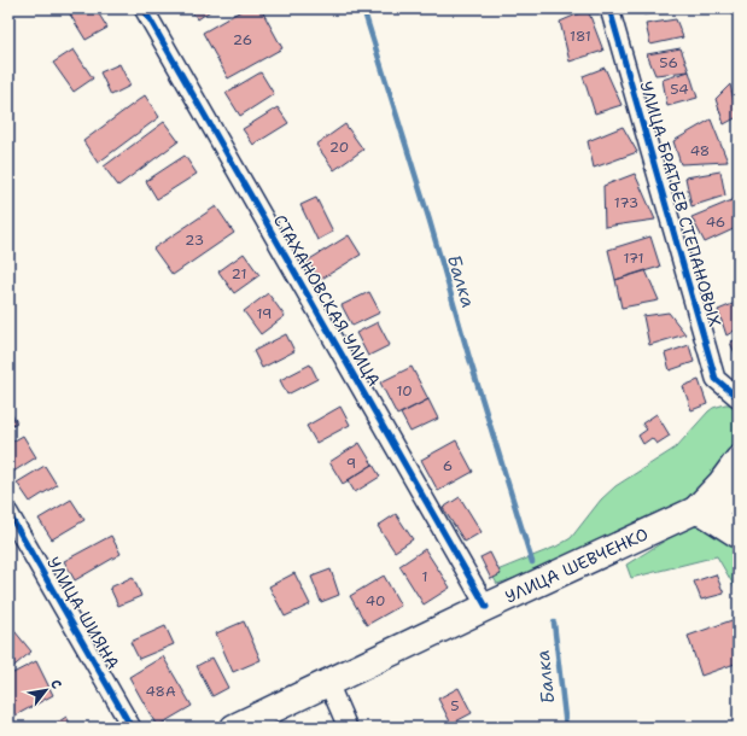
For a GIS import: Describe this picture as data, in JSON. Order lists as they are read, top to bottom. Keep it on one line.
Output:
{"streets":{"main road":["УЛИЦА ШЕВЧЕНКО"],"street":["УЛИЦА БРАТЬЕВ СТЕПАНОВЫХ","СТАХАНОВСКАЯ УЛИЦА","УЛИЦА ШИЯНА"]},"crossings":[["СТАХАНОВСКАЯ УЛИЦА","УЛИЦА ШЕВЧЕНКО"]],"water":["Балка"],"house_numbers":["181","26","56","54","20","48","173","46","23","171","21","19","10","9","6","1","40","48А","5"],"north":"top right"}
